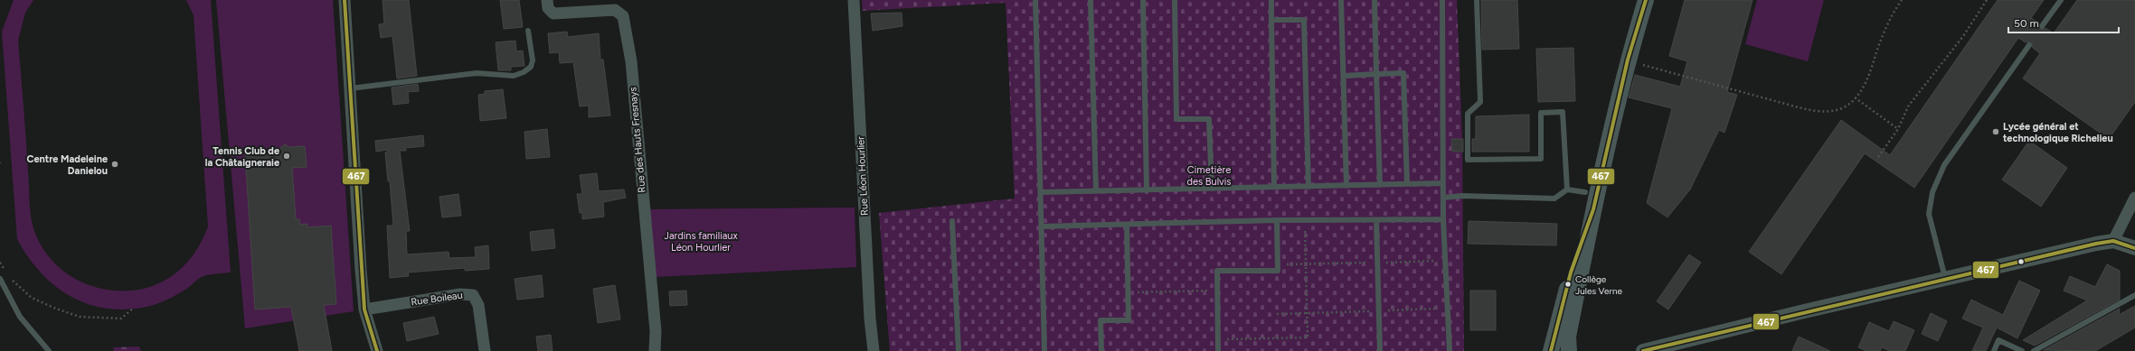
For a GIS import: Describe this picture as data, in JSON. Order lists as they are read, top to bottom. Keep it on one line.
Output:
{"streets":{"street":["Rue des Hauts Fresnays","Rue Léon Hourlier","Rue Boileau"]},"parks":["Cimetière des Bulvis","Jardins familiaux Léon Hourlier"],"places":["Lycée général et technologique Richelieu","Tennis Club de la Châtaigneraie","Centre Madeleine Danielou","Collège Jules Verne"],"lines":["transit line 467"],"scale_bar":"50 m"}
